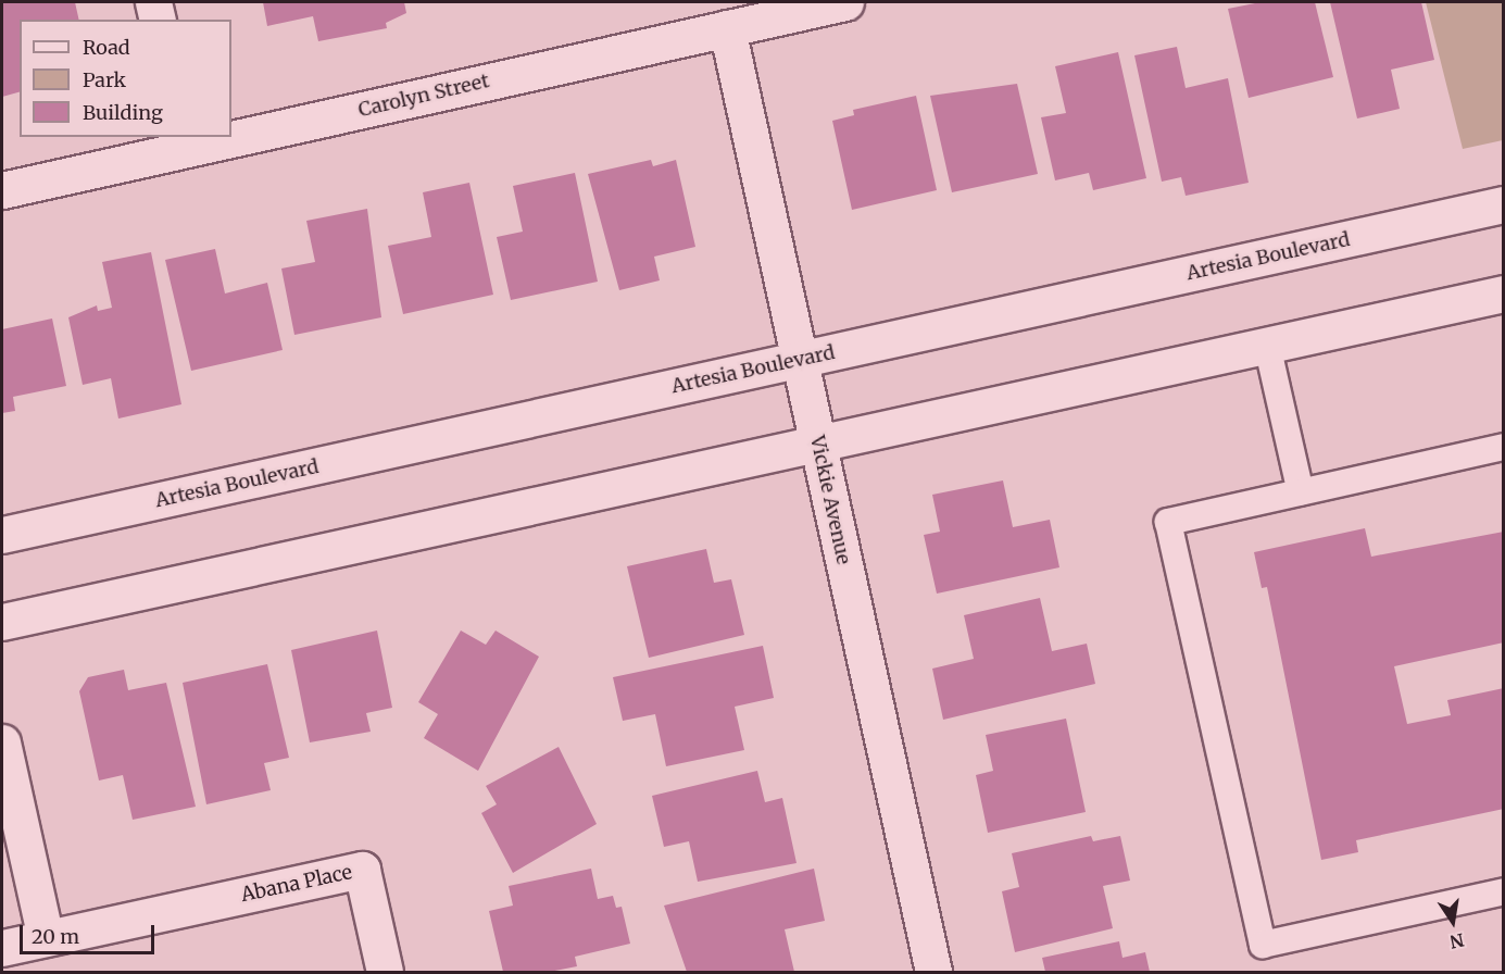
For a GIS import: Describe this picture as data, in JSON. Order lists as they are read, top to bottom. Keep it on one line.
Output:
{"streets":{"main road":["Carolyn Street","Artesia Boulevard","Vickie Avenue","Abana Place"]},"crossings":[["Carolyn Street","Vickie Avenue"],["Artesia Boulevard","Vickie Avenue"]],"legend":["Road","Park","Building"],"scale_bar":"20 m","north":"bottom"}
